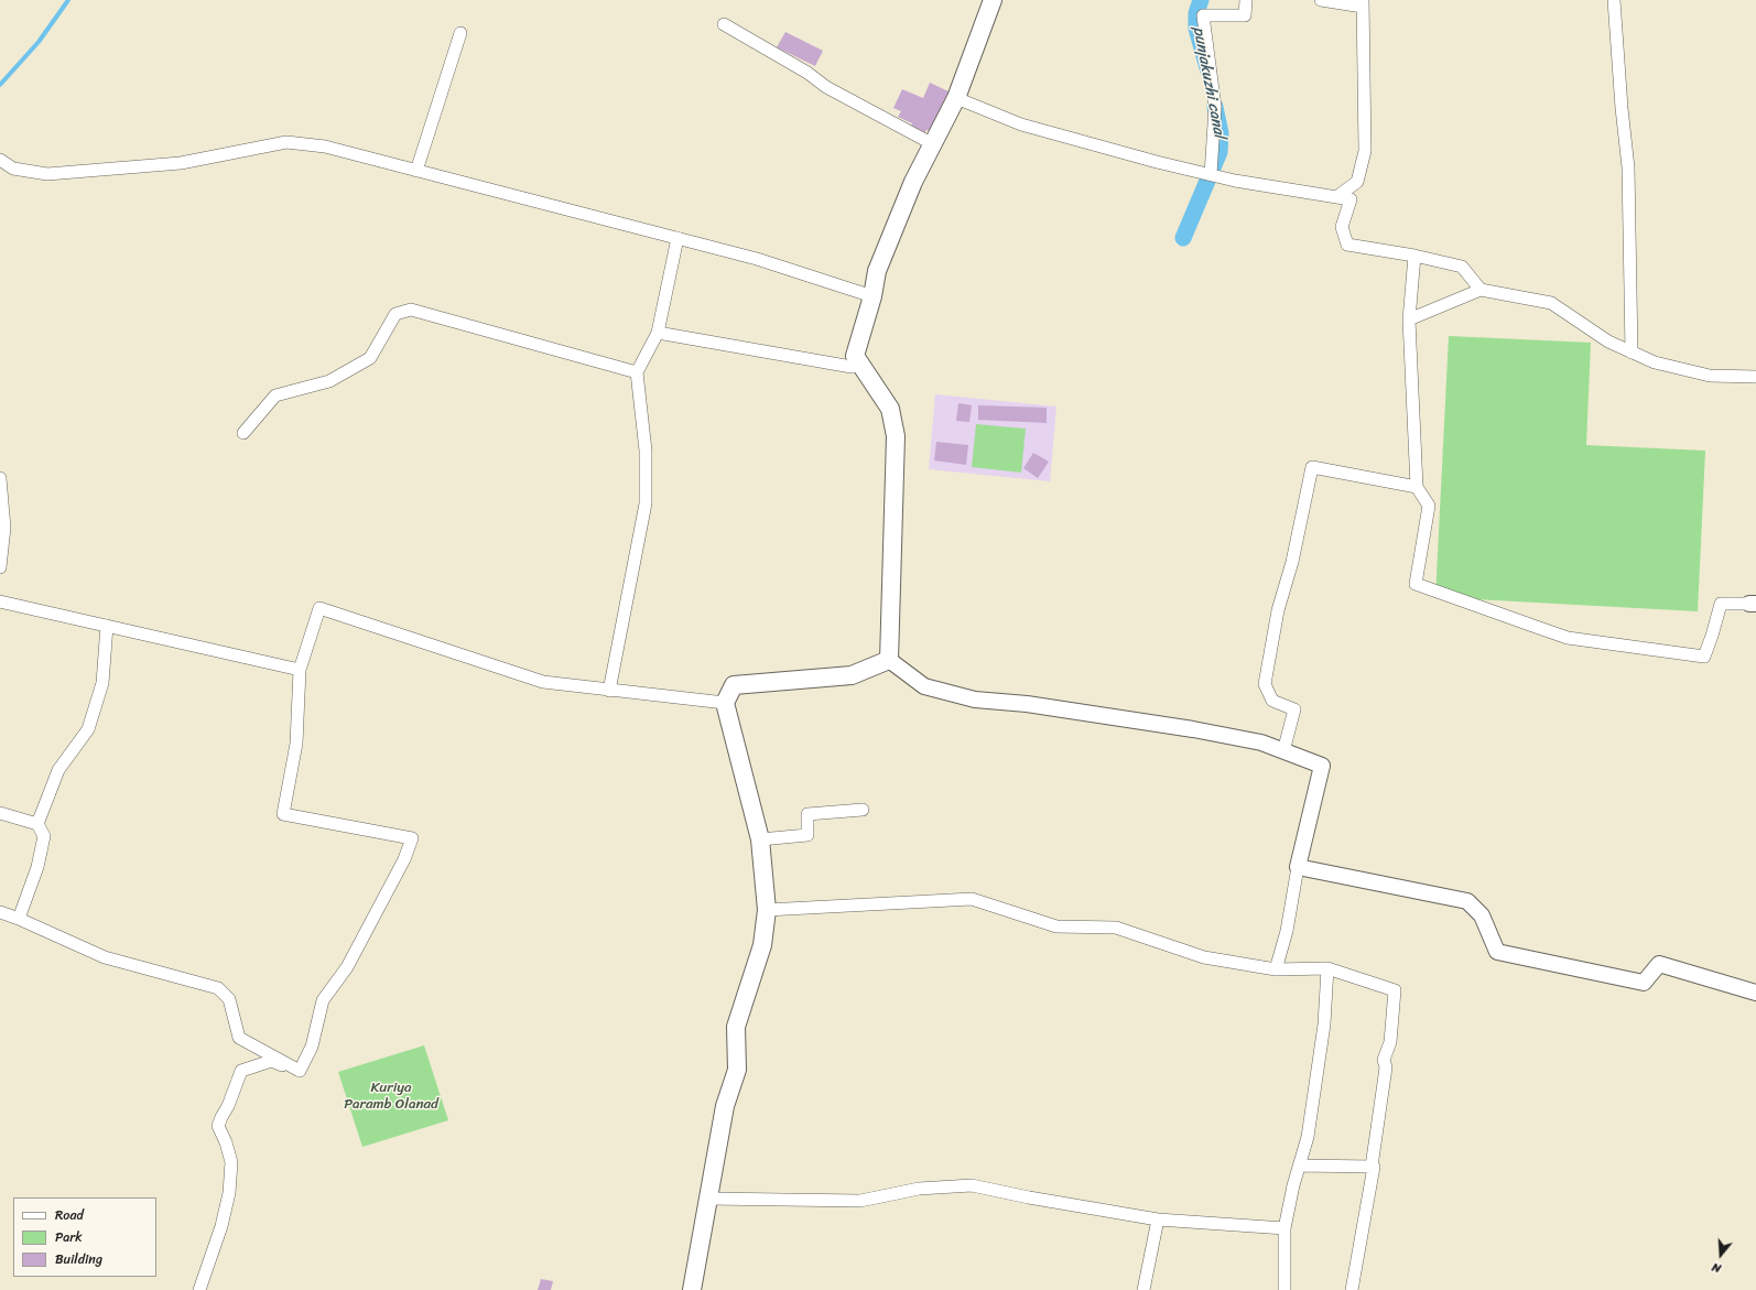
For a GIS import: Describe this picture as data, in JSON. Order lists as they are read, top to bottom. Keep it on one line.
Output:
{"water":["punjakuzhi canal"],"parks":["Kuriya Paramb Olanad"],"legend":["Road","Park","Building"],"north":"bottom"}
